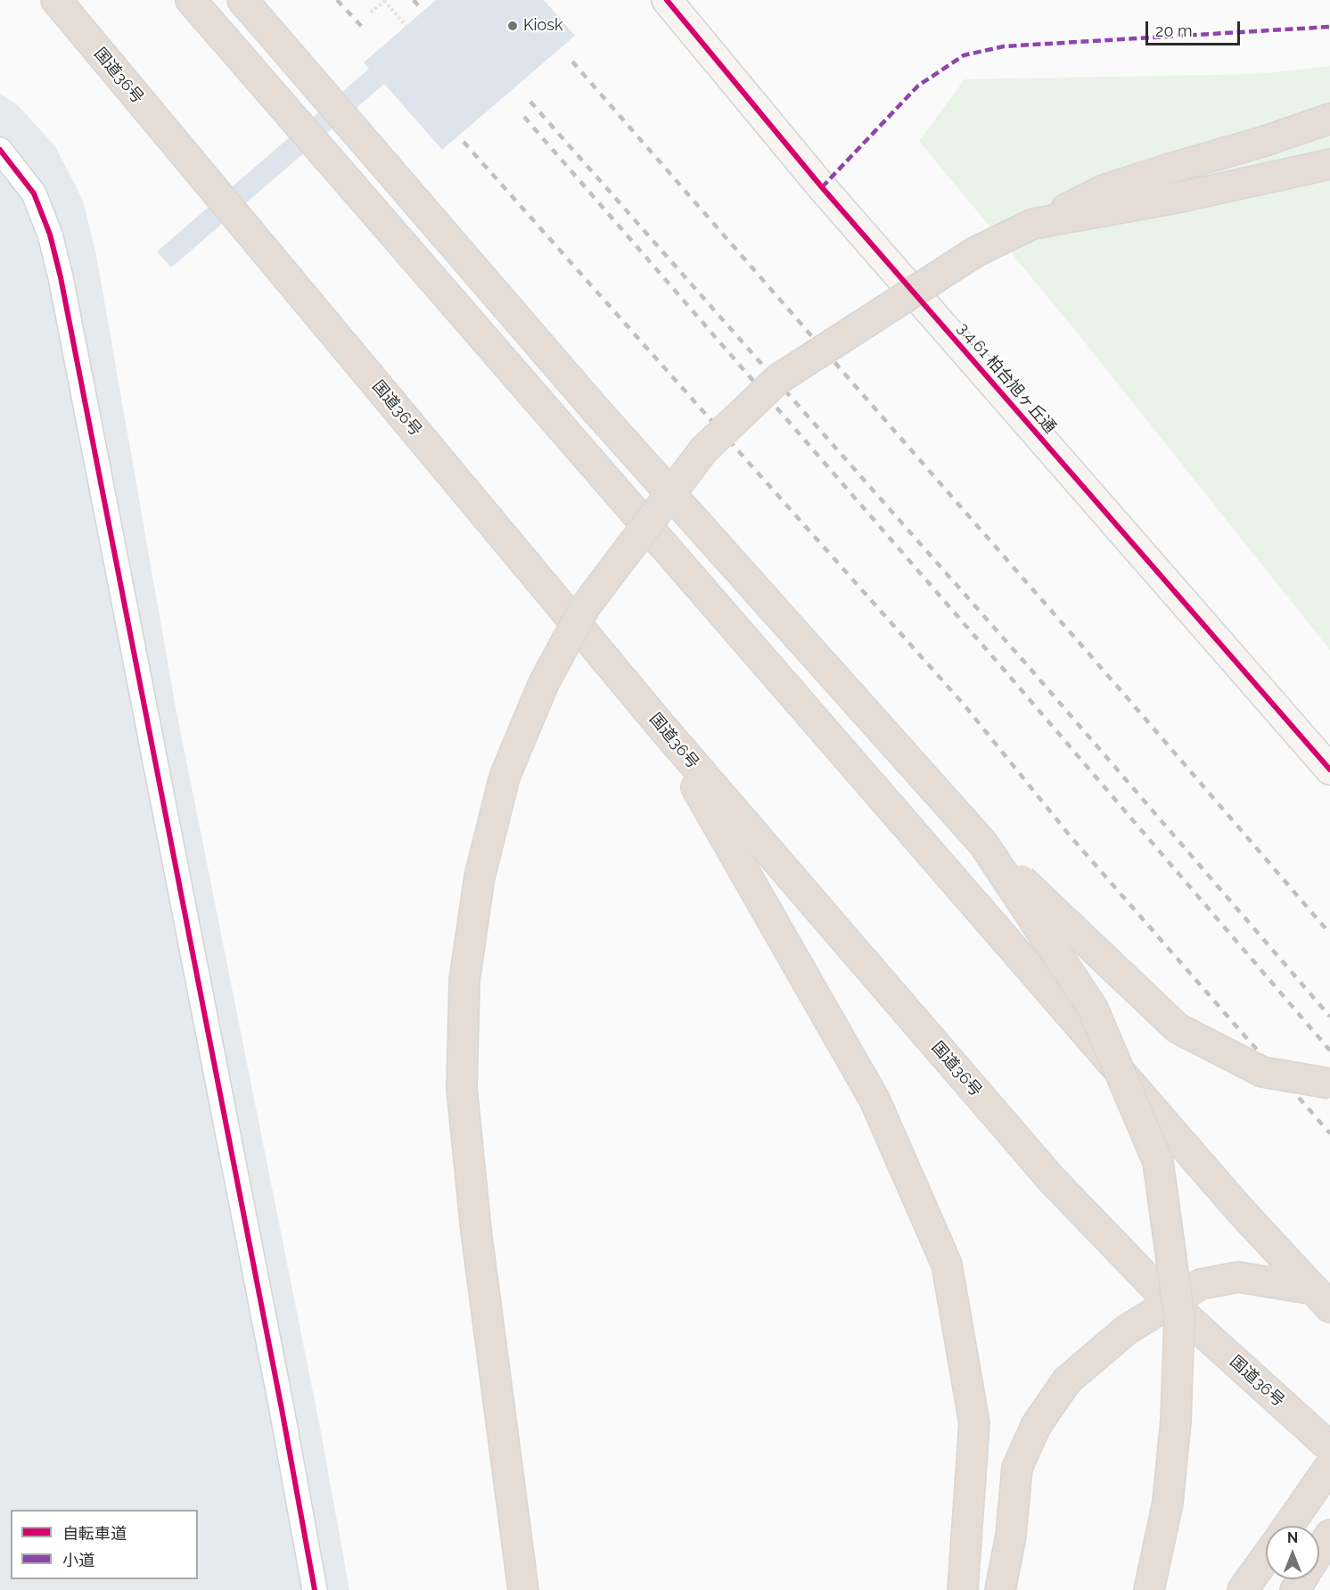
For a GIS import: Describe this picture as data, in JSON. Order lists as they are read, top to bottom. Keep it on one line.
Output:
{"streets":{"highway":["国道36号"],"street":["3.4.61 柏台旭ヶ丘通"]},"places":["Kiosk"],"legend":["自転車道","小道"],"scale_bar":"20 m","north":"top"}
